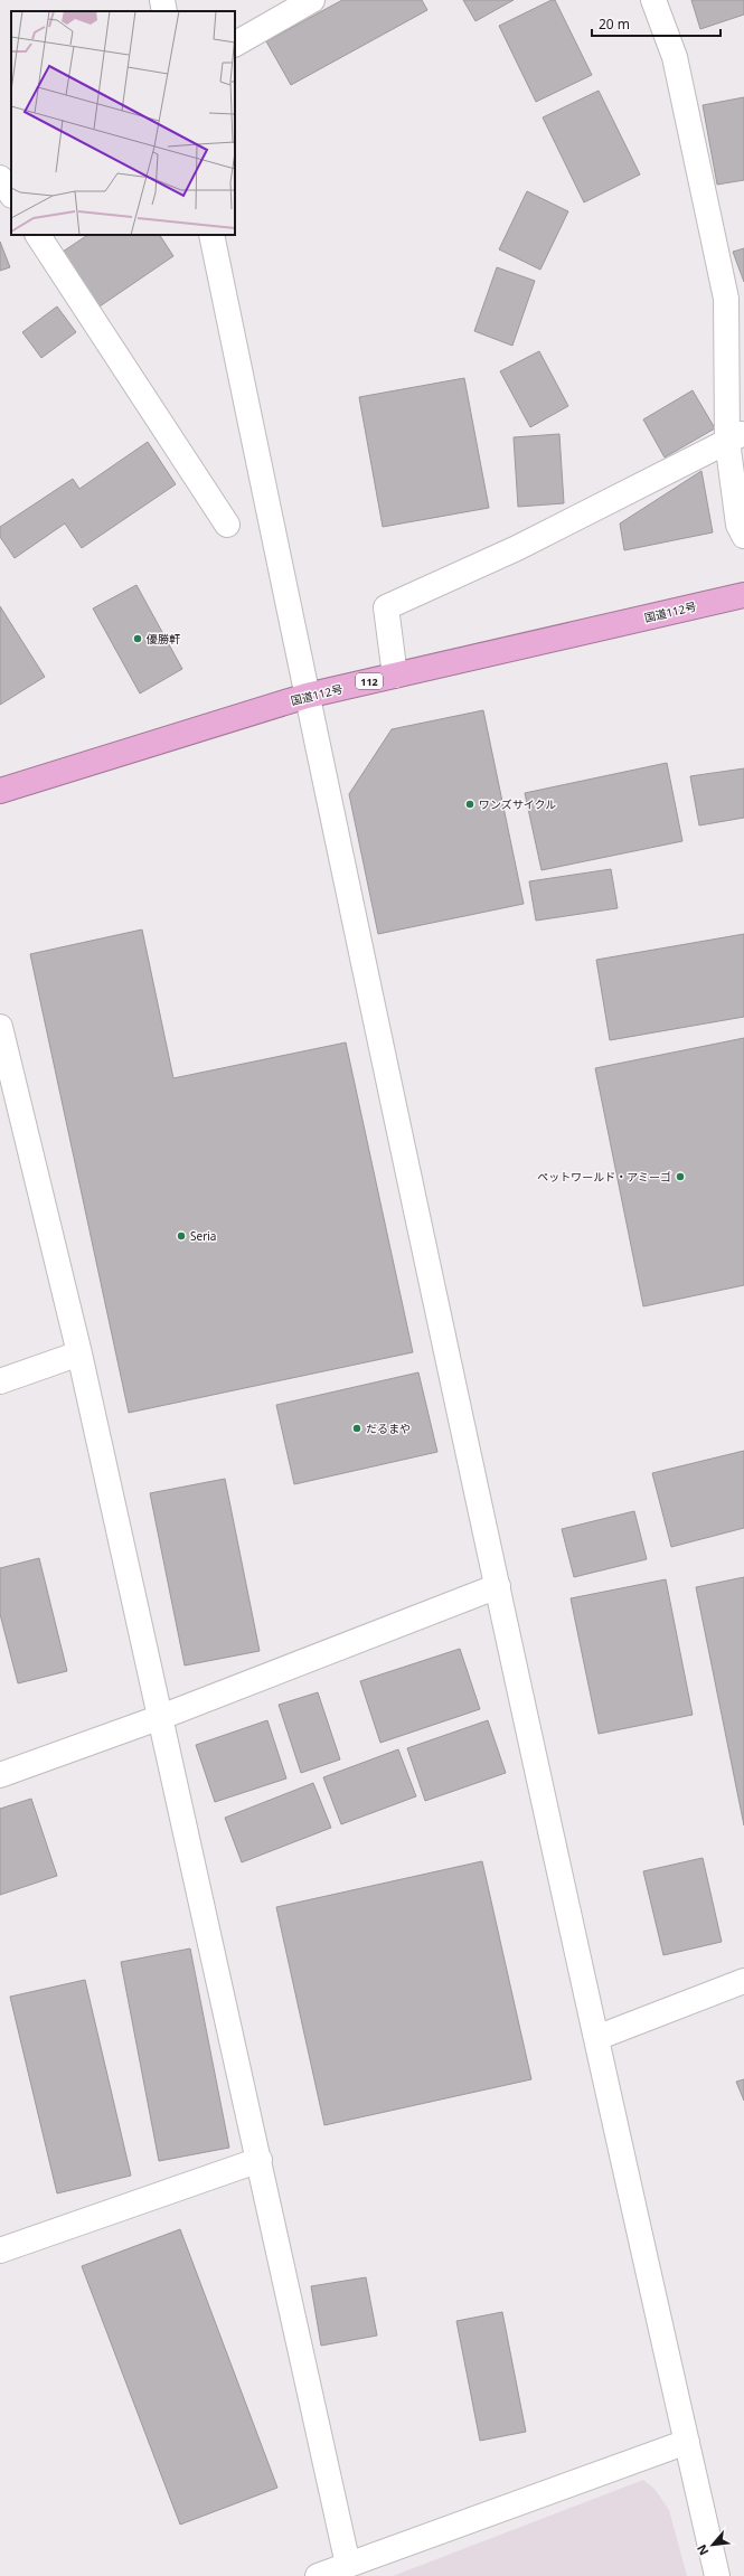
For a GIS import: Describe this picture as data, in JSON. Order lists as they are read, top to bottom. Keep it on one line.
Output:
{"streets":{"highway":["国道112号","112"]},"places":["優勝軒","ワンズサイクル","ペットワールド・アミーゴ","Seria","だるまや"],"scale_bar":"20 m","north":"bottom left"}
